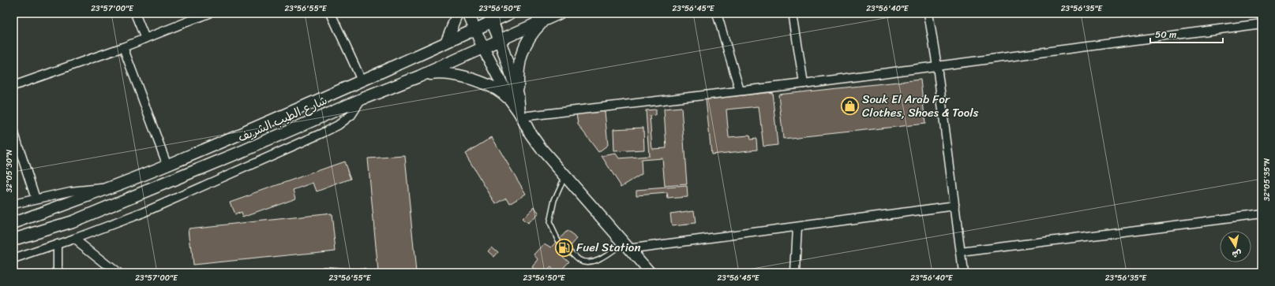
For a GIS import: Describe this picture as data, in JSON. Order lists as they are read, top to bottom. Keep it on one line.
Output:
{"streets":{"main road":["شارع الطيب الشريف"]},"places":{"shop":["Souk El Arab For Clothes, Shoes & Tools"],"fuel station":["Fuel Station"]},"scale_bar":"50 m","north":"bottom","coordinates":["23°57'00\"E","23°56'55\"E","23°56'50\"E","23°56'45\"E","23°56'40\"E","23°56'35\"E","32°05'30\"N","32°05'35\"N"]}
